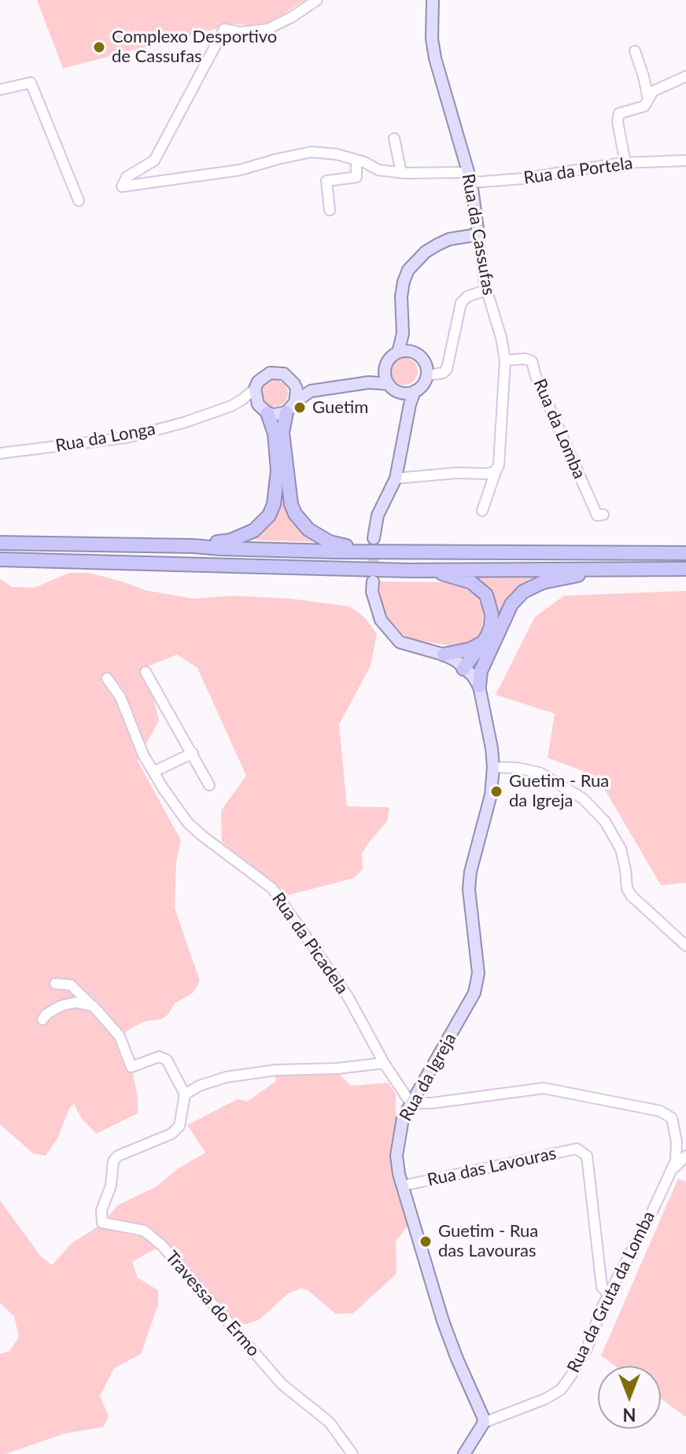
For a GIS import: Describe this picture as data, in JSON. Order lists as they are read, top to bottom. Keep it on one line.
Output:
{"streets":{"main road":["Rua da Cassufas","Rua da Longa","Rua da Igreja"],"street":["Rua da Portela","Rua da Lomba","Rua da Picadela","Rua das Lavouras","Rua da Gruta da Lomba","Travessa do Ermo"]},"crossings":[["Rua da Portela","Rua da Cassufas"],["Rua da Cassufas","Rua da Lomba"],["Rua da Picadela","Rua da Igreja"],["Rua da Igreja","Rua das Lavouras"],["Rua da Igreja","Rua da Gruta da Lomba"],["Rua das Lavouras","Rua da Gruta da Lomba"]],"places":["Complexo Desportivo de Cassufas","Guetim","Guetim - Rua da Igreja","Guetim - Rua das Lavouras"],"north":"bottom"}
